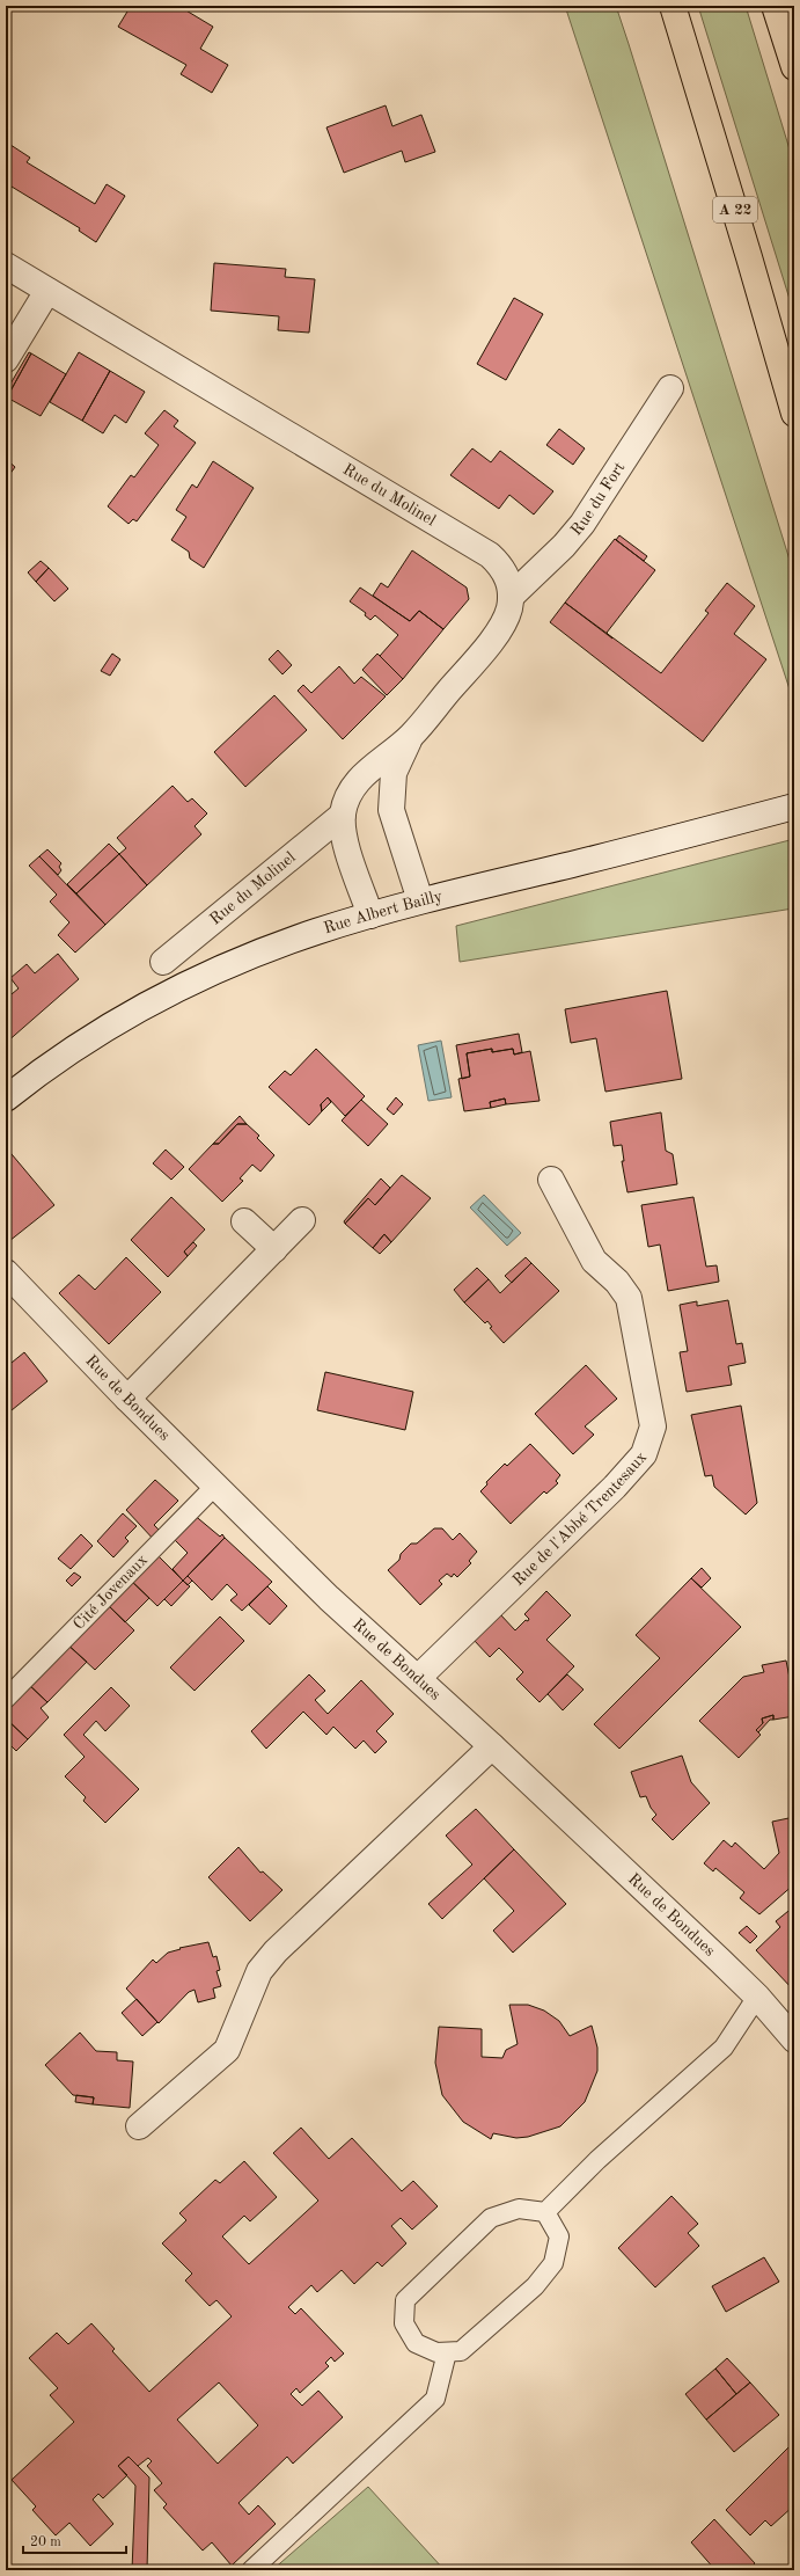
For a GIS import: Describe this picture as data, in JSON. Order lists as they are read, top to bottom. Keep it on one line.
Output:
{"streets":{"highway":["A 22"],"street":["Rue du Molinel","Rue du Fort","Rue Albert Bailly","Rue de Bondues","Rue de l'Abbé Trentesaux"],"lane":["Cité Jovenaux"]},"crossings":[["Rue du Molinel","Rue du Fort"],["Rue du Molinel","Rue Albert Bailly"],["Rue de Bondues","Rue de l'Abbé Trentesaux"],["Rue de Bondues","Cité Jovenaux"]],"scale_bar":"20 m"}
